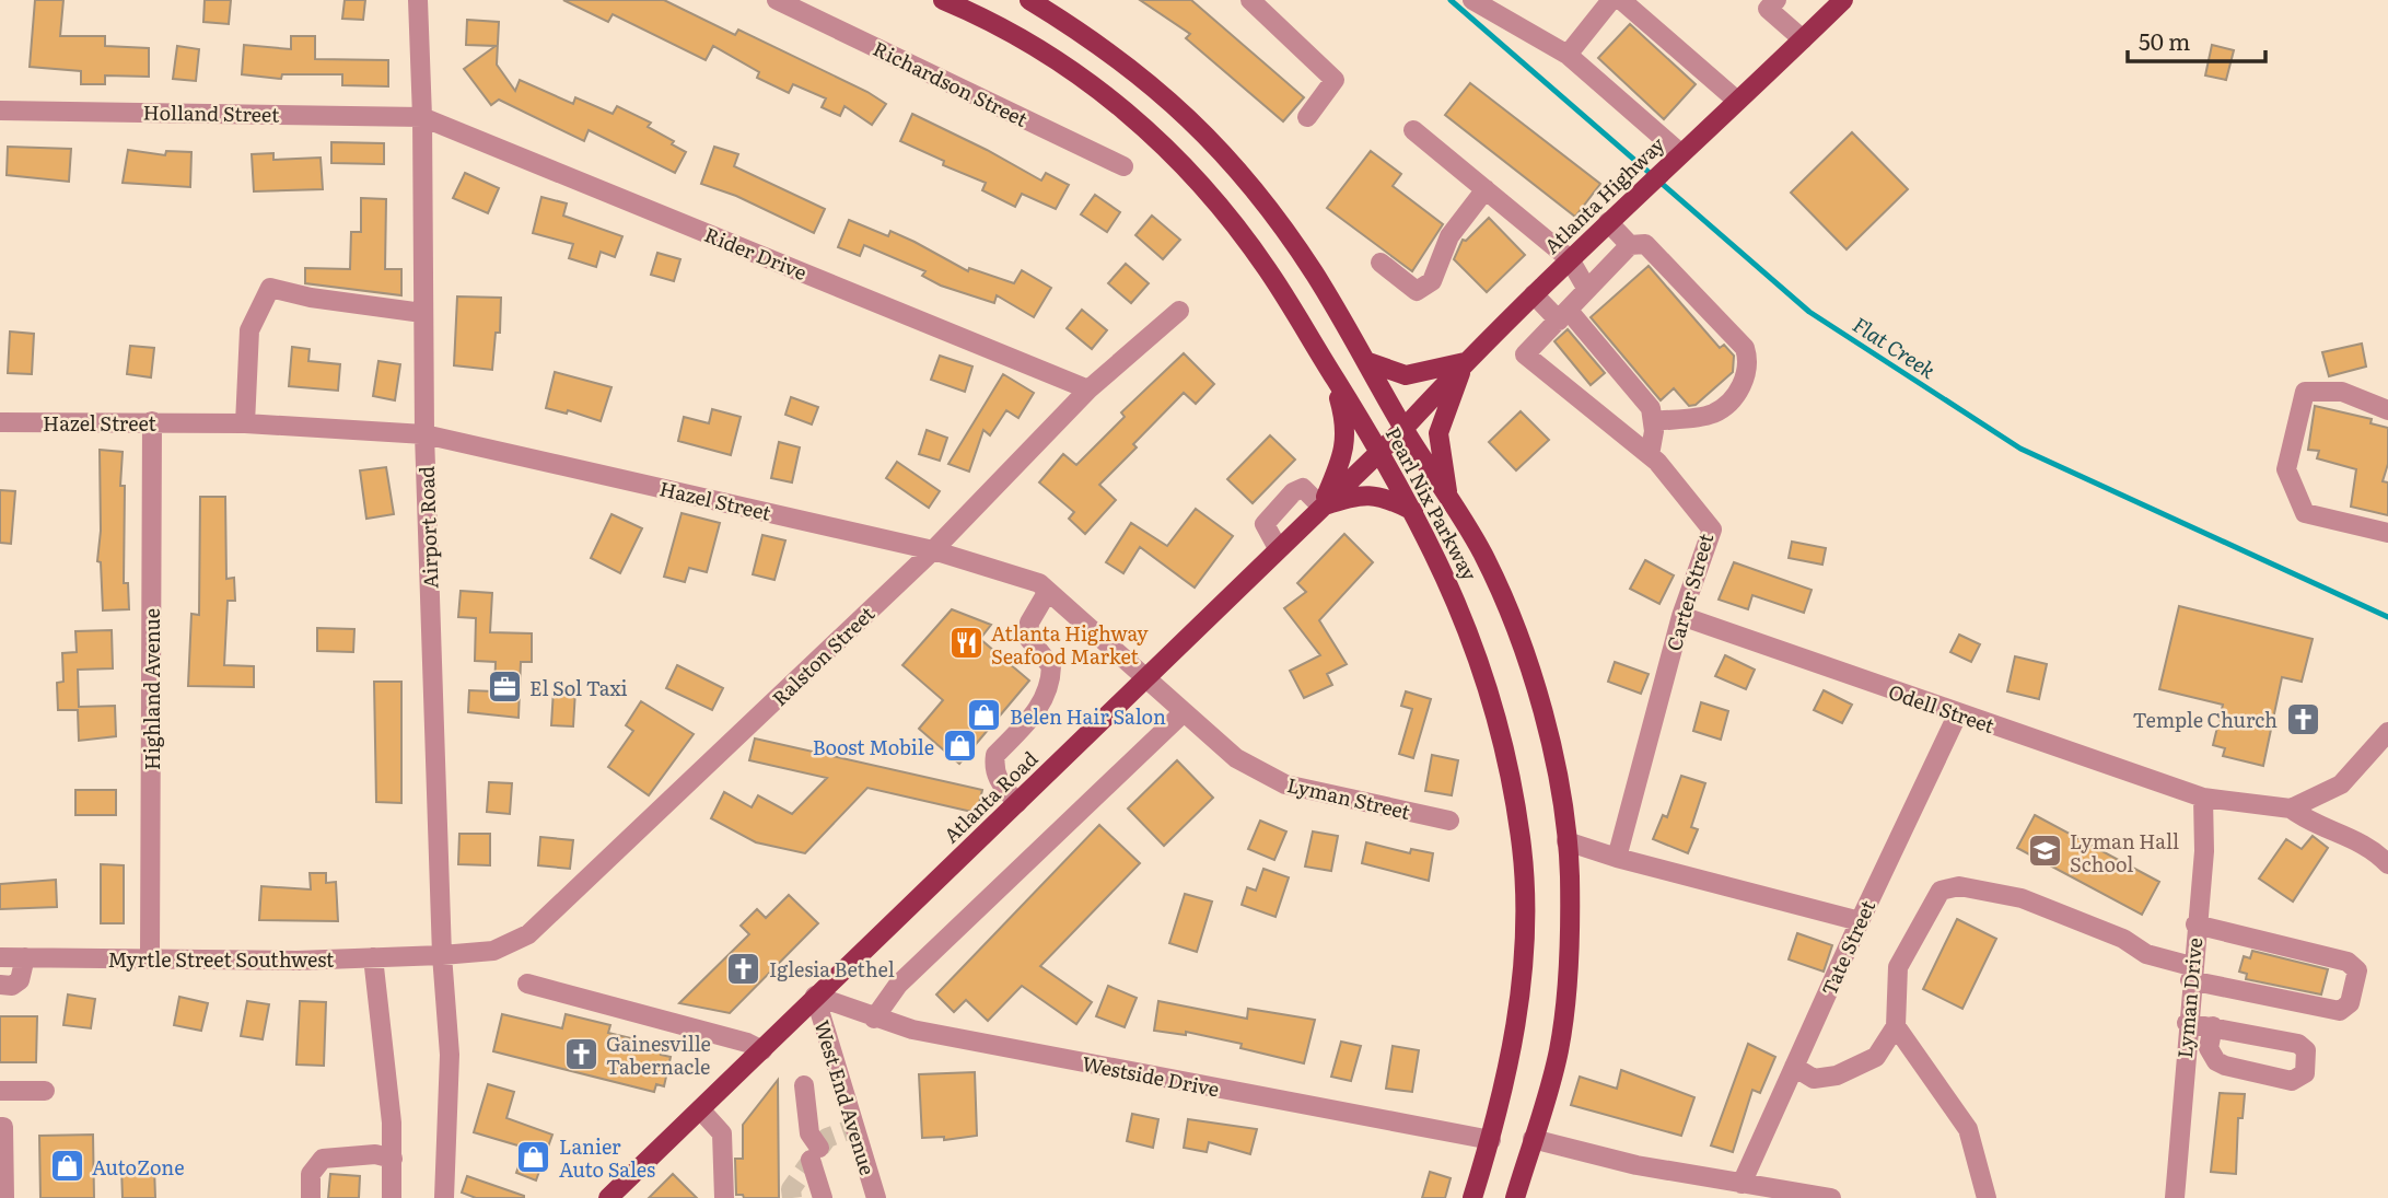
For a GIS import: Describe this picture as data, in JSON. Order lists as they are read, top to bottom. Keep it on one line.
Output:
{"streets":{"main road":["Atlanta Highway","Pearl Nix Parkway","Atlanta Road"],"street":["Richardson Street","Holland Street","Rider Drive","Hazel Street","Airport Road","Carter Street","Ralston Street","Highland Avenue","Odell Street","Lyman Street","Tate Street","Myrtle Street Southwest","Lyman Drive","Westside Drive","West End Avenue"]},"crossings":[["Holland Street","Rider Drive"],["Holland Street","Airport Road"],["Atlanta Highway","Pearl Nix Parkway"],["Atlanta Highway","Atlanta Road"],["Rider Drive","Airport Road"],["Rider Drive","Ralston Street"],["Hazel Street","Airport Road"],["Hazel Street","Ralston Street"],["Hazel Street","Highland Avenue"],["Hazel Street","Atlanta Road"],["Hazel Street","Lyman Street"],["Pearl Nix Parkway","Atlanta Road"],["Pearl Nix Parkway","Westside Drive"],["Airport Road","Ralston Street"],["Airport Road","Myrtle Street Southwest"],["Carter Street","Odell Street"],["Ralston Street","Myrtle Street Southwest"],["Highland Avenue","Myrtle Street Southwest"],["Odell Street","Tate Street"],["Odell Street","Lyman Drive"],["Atlanta Road","Lyman Street"],["Atlanta Road","Westside Drive"],["Atlanta Road","West End Avenue"],["Westside Drive","West End Avenue"]],"water":["Flat Creek"],"places":{"restaurant":["Atlanta Highway Seafood Market"],"office":["El Sol Taxi"],"shop":["Belen Hair Salon","Boost Mobile","Lanier Auto Sales","AutoZone"],"church":["Temple Church","Iglesia Bethel","Gainesville Tabernacle"],"school or university":["Lyman Hall School"]},"scale_bar":"50 m"}
